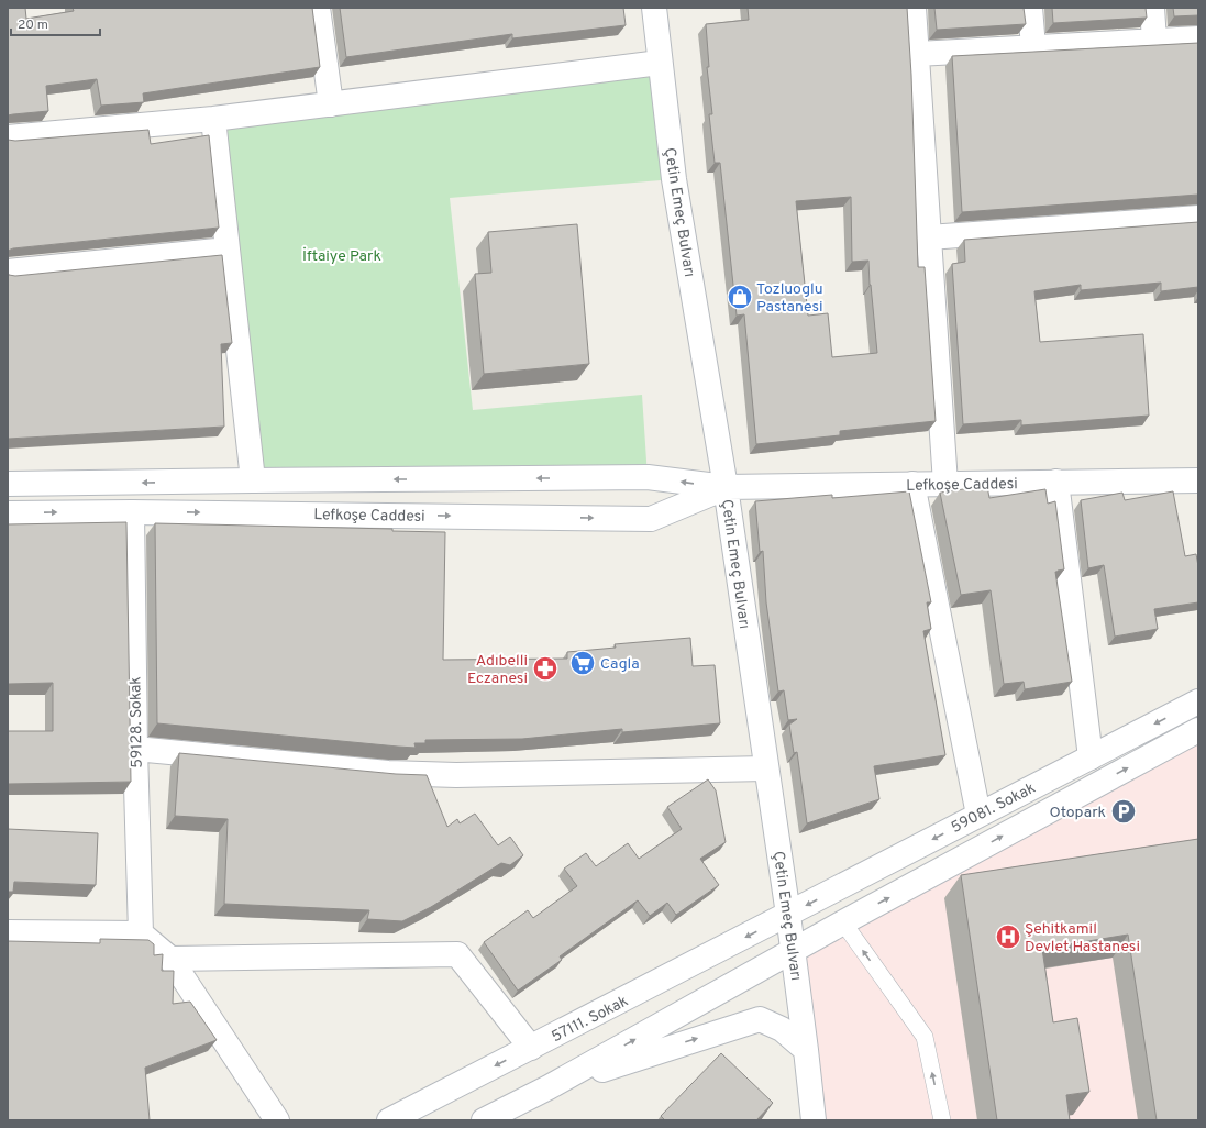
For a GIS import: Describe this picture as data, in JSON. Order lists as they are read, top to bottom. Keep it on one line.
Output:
{"streets":{"street":["Çetin Emeç Bulvarı","Lefkoşe Caddesi","59128. Sokak","59081. Sokak","57111. Sokak"]},"crossings":[["Çetin Emeç Bulvarı","Lefkoşe Caddesi"],["Çetin Emeç Bulvarı","59081. Sokak"],["Çetin Emeç Bulvarı","57111. Sokak"],["Lefkoşe Caddesi","59128. Sokak"],["59081. Sokak","57111. Sokak"]],"one_way":["57111. Sokak"],"parks":["İftaiye Park"],"places":{"shop":["Tozluoglu Pastanesi"],"supermarket":["Cagla"],"pharmacy":["Adıbelli Eczanesi"],"parking":["Otopark"],"hospital":["Şehitkamil Devlet Hastanesi"]},"scale_bar":"20 m"}
